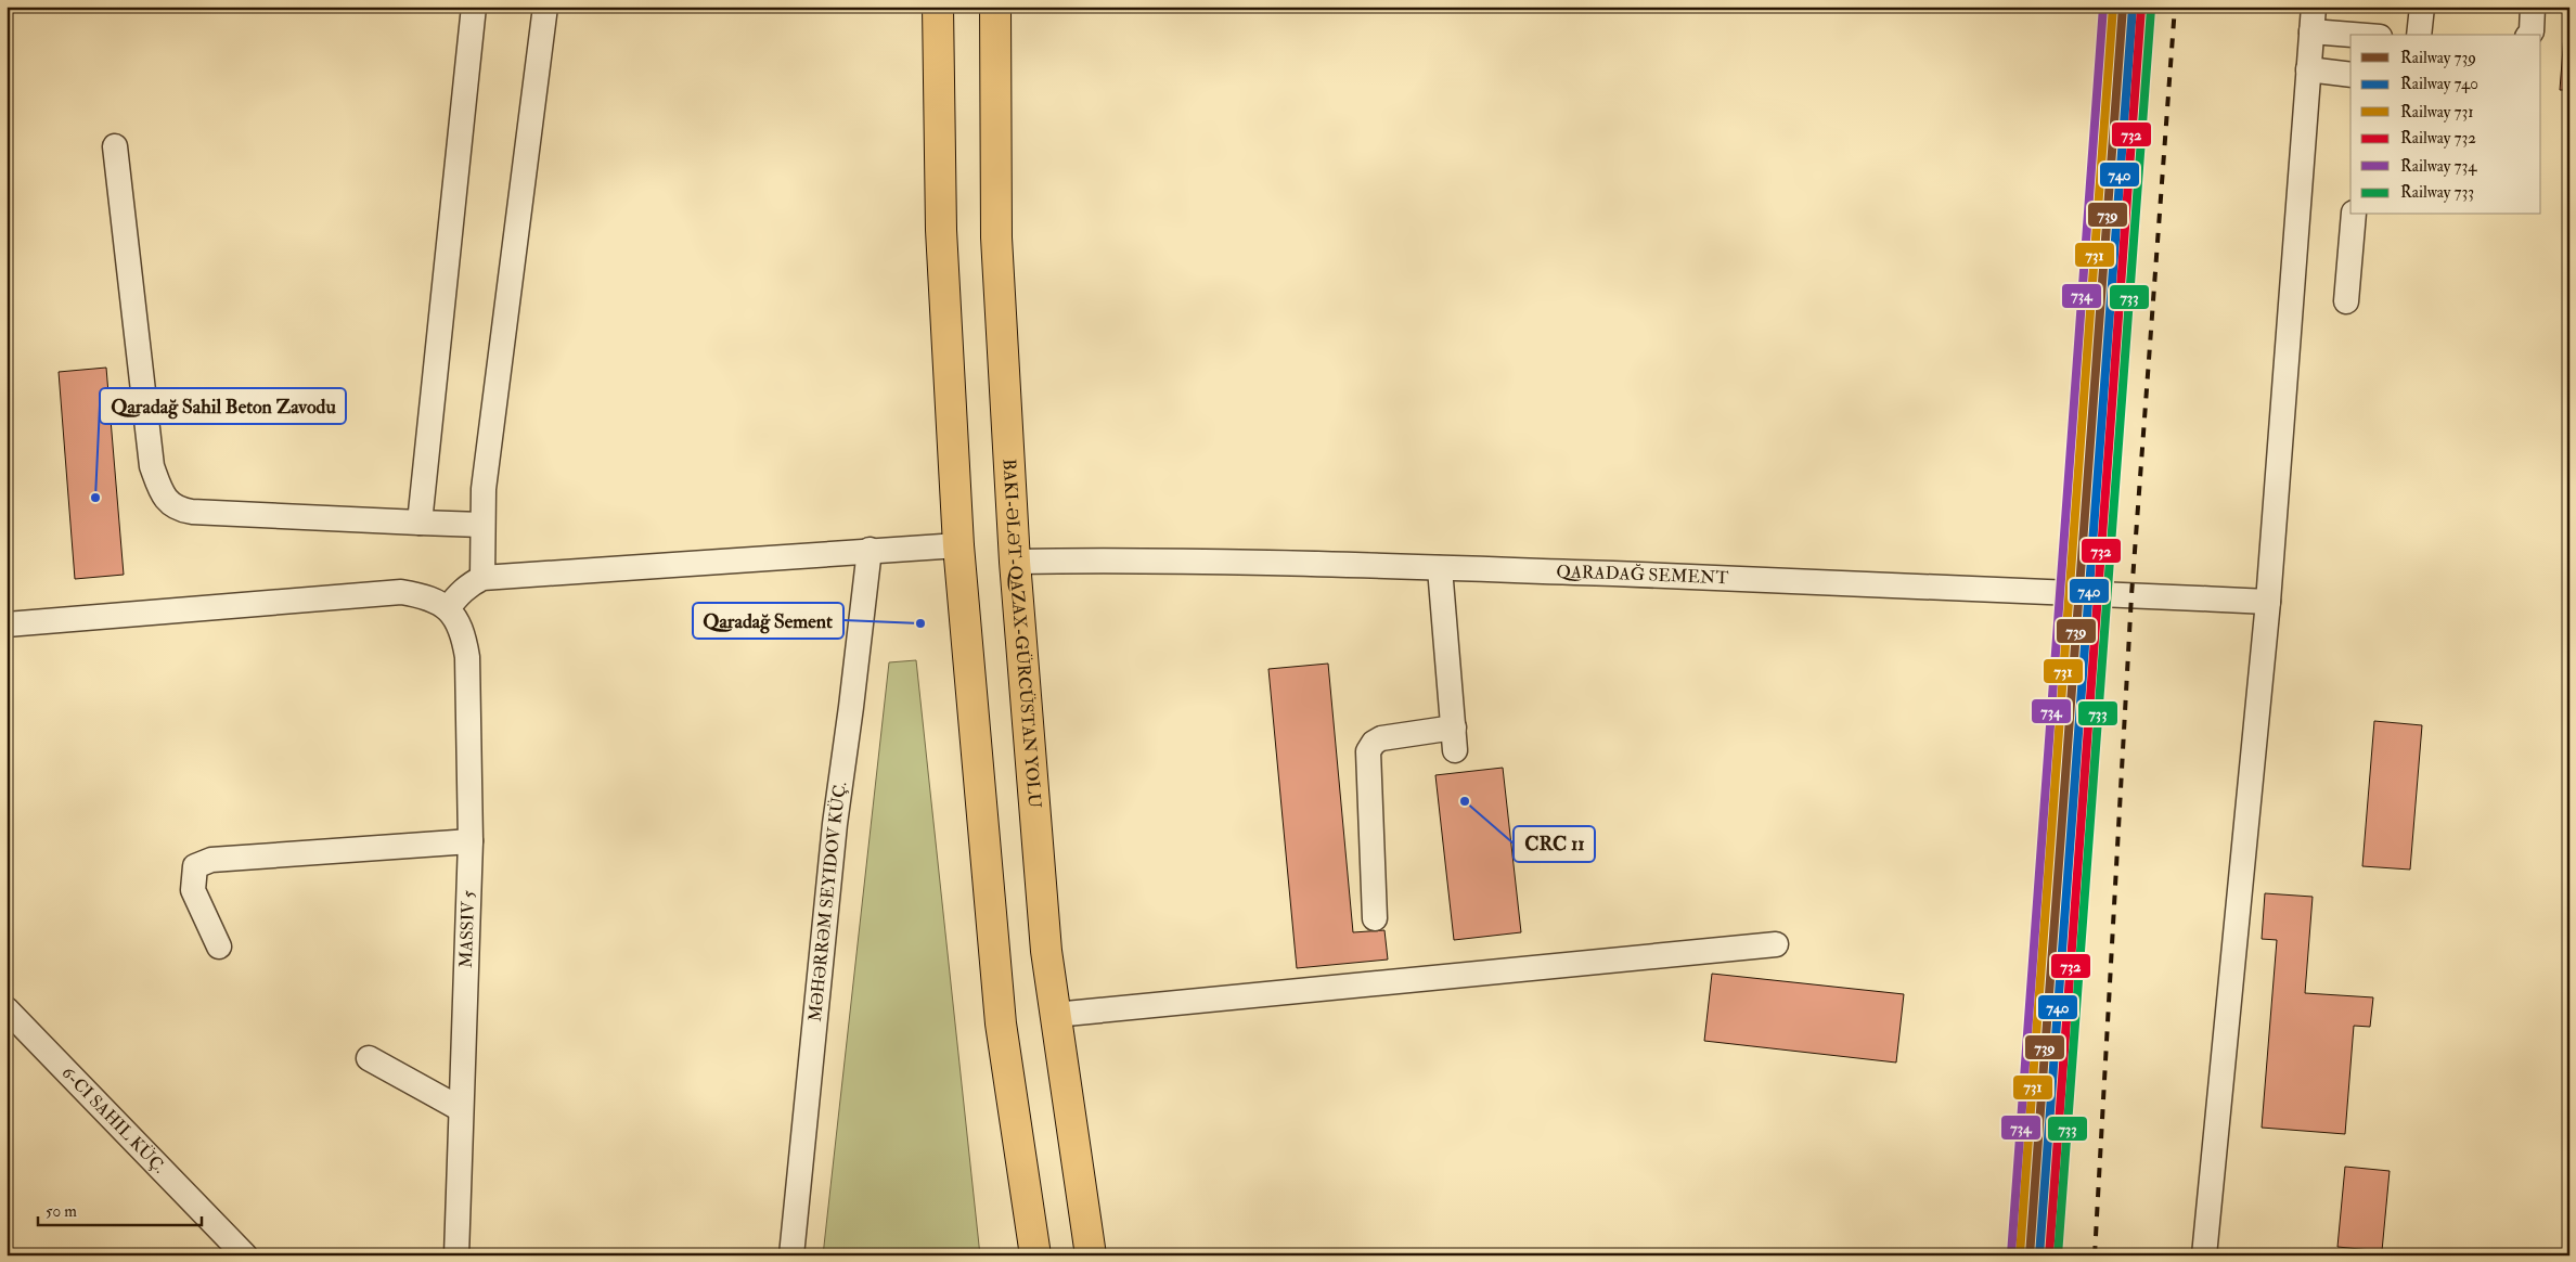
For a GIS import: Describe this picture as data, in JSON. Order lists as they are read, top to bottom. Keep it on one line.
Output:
{"streets":{"street":["QARADAĞ SEMENT","MƏHƏRRƏM SEYIDOV KÜÇ.","MASSIV 5"]},"places":["Qaradağ Sahil Beton Zavodu","Qaradağ Sement","CRC 11"],"lines":["rail line 739","rail line 731","rail line 734","rail line 740","rail line 732","rail line 733"],"legend":["Railway 739","Railway 740","Railway 731","Railway 732","Railway 734","Railway 733"],"scale_bar":"50 m"}
